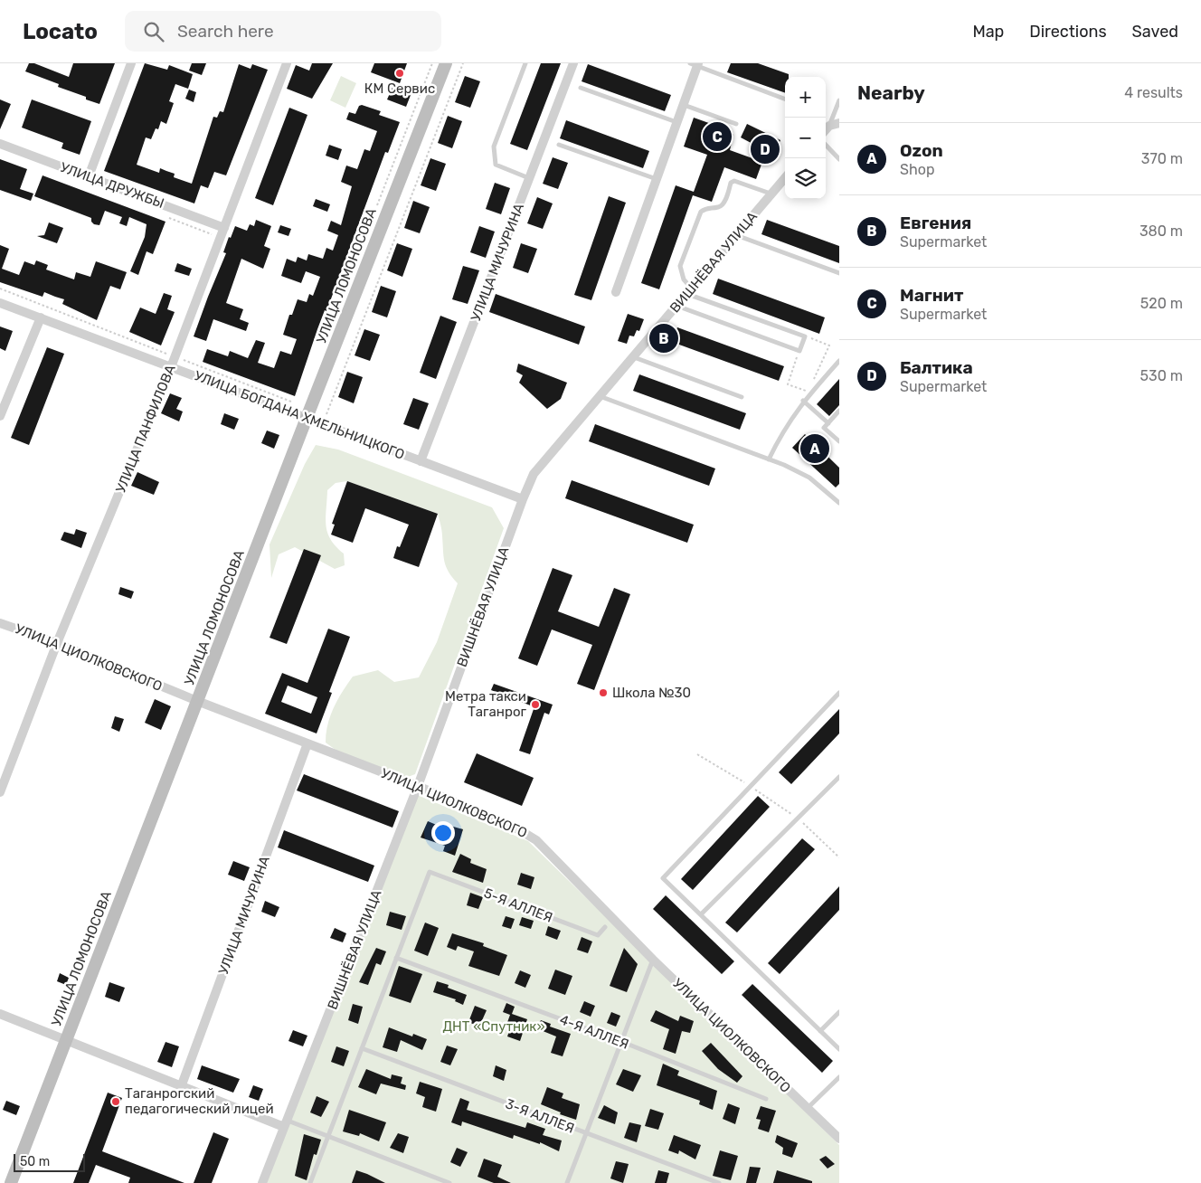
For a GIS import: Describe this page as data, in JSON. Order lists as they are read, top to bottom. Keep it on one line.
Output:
{"streets":{"street":["УЛИЦА ДРУЖБЫ","УЛИЦА МИЧУРИНА","ВИШНЁВАЯ УЛИЦА","УЛИЦА ЛОМОНОСОВА","УЛИЦА БОГДАНА ХМЕЛЬНИЦКОГО","УЛИЦА ПАНФИЛОВА","УЛИЦА ЦИОЛКОВСКОГО"],"lane":["5-Я АЛЛЕЯ","4-Я АЛЛЕЯ","3-Я АЛЛЕЯ"]},"crossings":[["УЛИЦА ДРУЖБЫ","УЛИЦА ПАНФИЛОВА"],["УЛИЦА МИЧУРИНА","УЛИЦА БОГДАНА ХМЕЛЬНИЦКОГО"],["УЛИЦА МИЧУРИНА","УЛИЦА ЦИОЛКОВСКОГО"],["ВИШНЁВАЯ УЛИЦА","УЛИЦА БОГДАНА ХМЕЛЬНИЦКОГО"],["ВИШНЁВАЯ УЛИЦА","УЛИЦА ЦИОЛКОВСКОГО"],["УЛИЦА ЛОМОНОСОВА","УЛИЦА БОГДАНА ХМЕЛЬНИЦКОГО"],["УЛИЦА ЛОМОНОСОВА","УЛИЦА ЦИОЛКОВСКОГО"],["УЛИЦА БОГДАНА ХМЕЛЬНИЦКОГО","УЛИЦА ПАНФИЛОВА"],["УЛИЦА ПАНФИЛОВА","УЛИЦА ЦИОЛКОВСКОГО"],["5-Я АЛЛЕЯ","4-Я АЛЛЕЯ"]],"parks":["ДНТ «Спутник»"],"places":["КМ Сервис","Школа №30","Метра такси Таганрог","Таганрогский педагогический лицей"],"scale_bar":"50 m","page":{"header":"Locato","search":"Search here","nav":["Map","Directions","Saved"],"heading":["Nearby","4 results"],"map_buttons":["+","−"],"pins":["C","D","B","A"],"list":[{"mark":"A","name":"Ozon","note":"Shop","value":"370 m"},{"mark":"B","name":"Евгения","note":"Supermarket","value":"380 m"},{"mark":"C","name":"Магнит","note":"Supermarket","value":"520 m"},{"mark":"D","name":"Балтика","note":"Supermarket","value":"530 m"}],"scale":"50 m"}}
